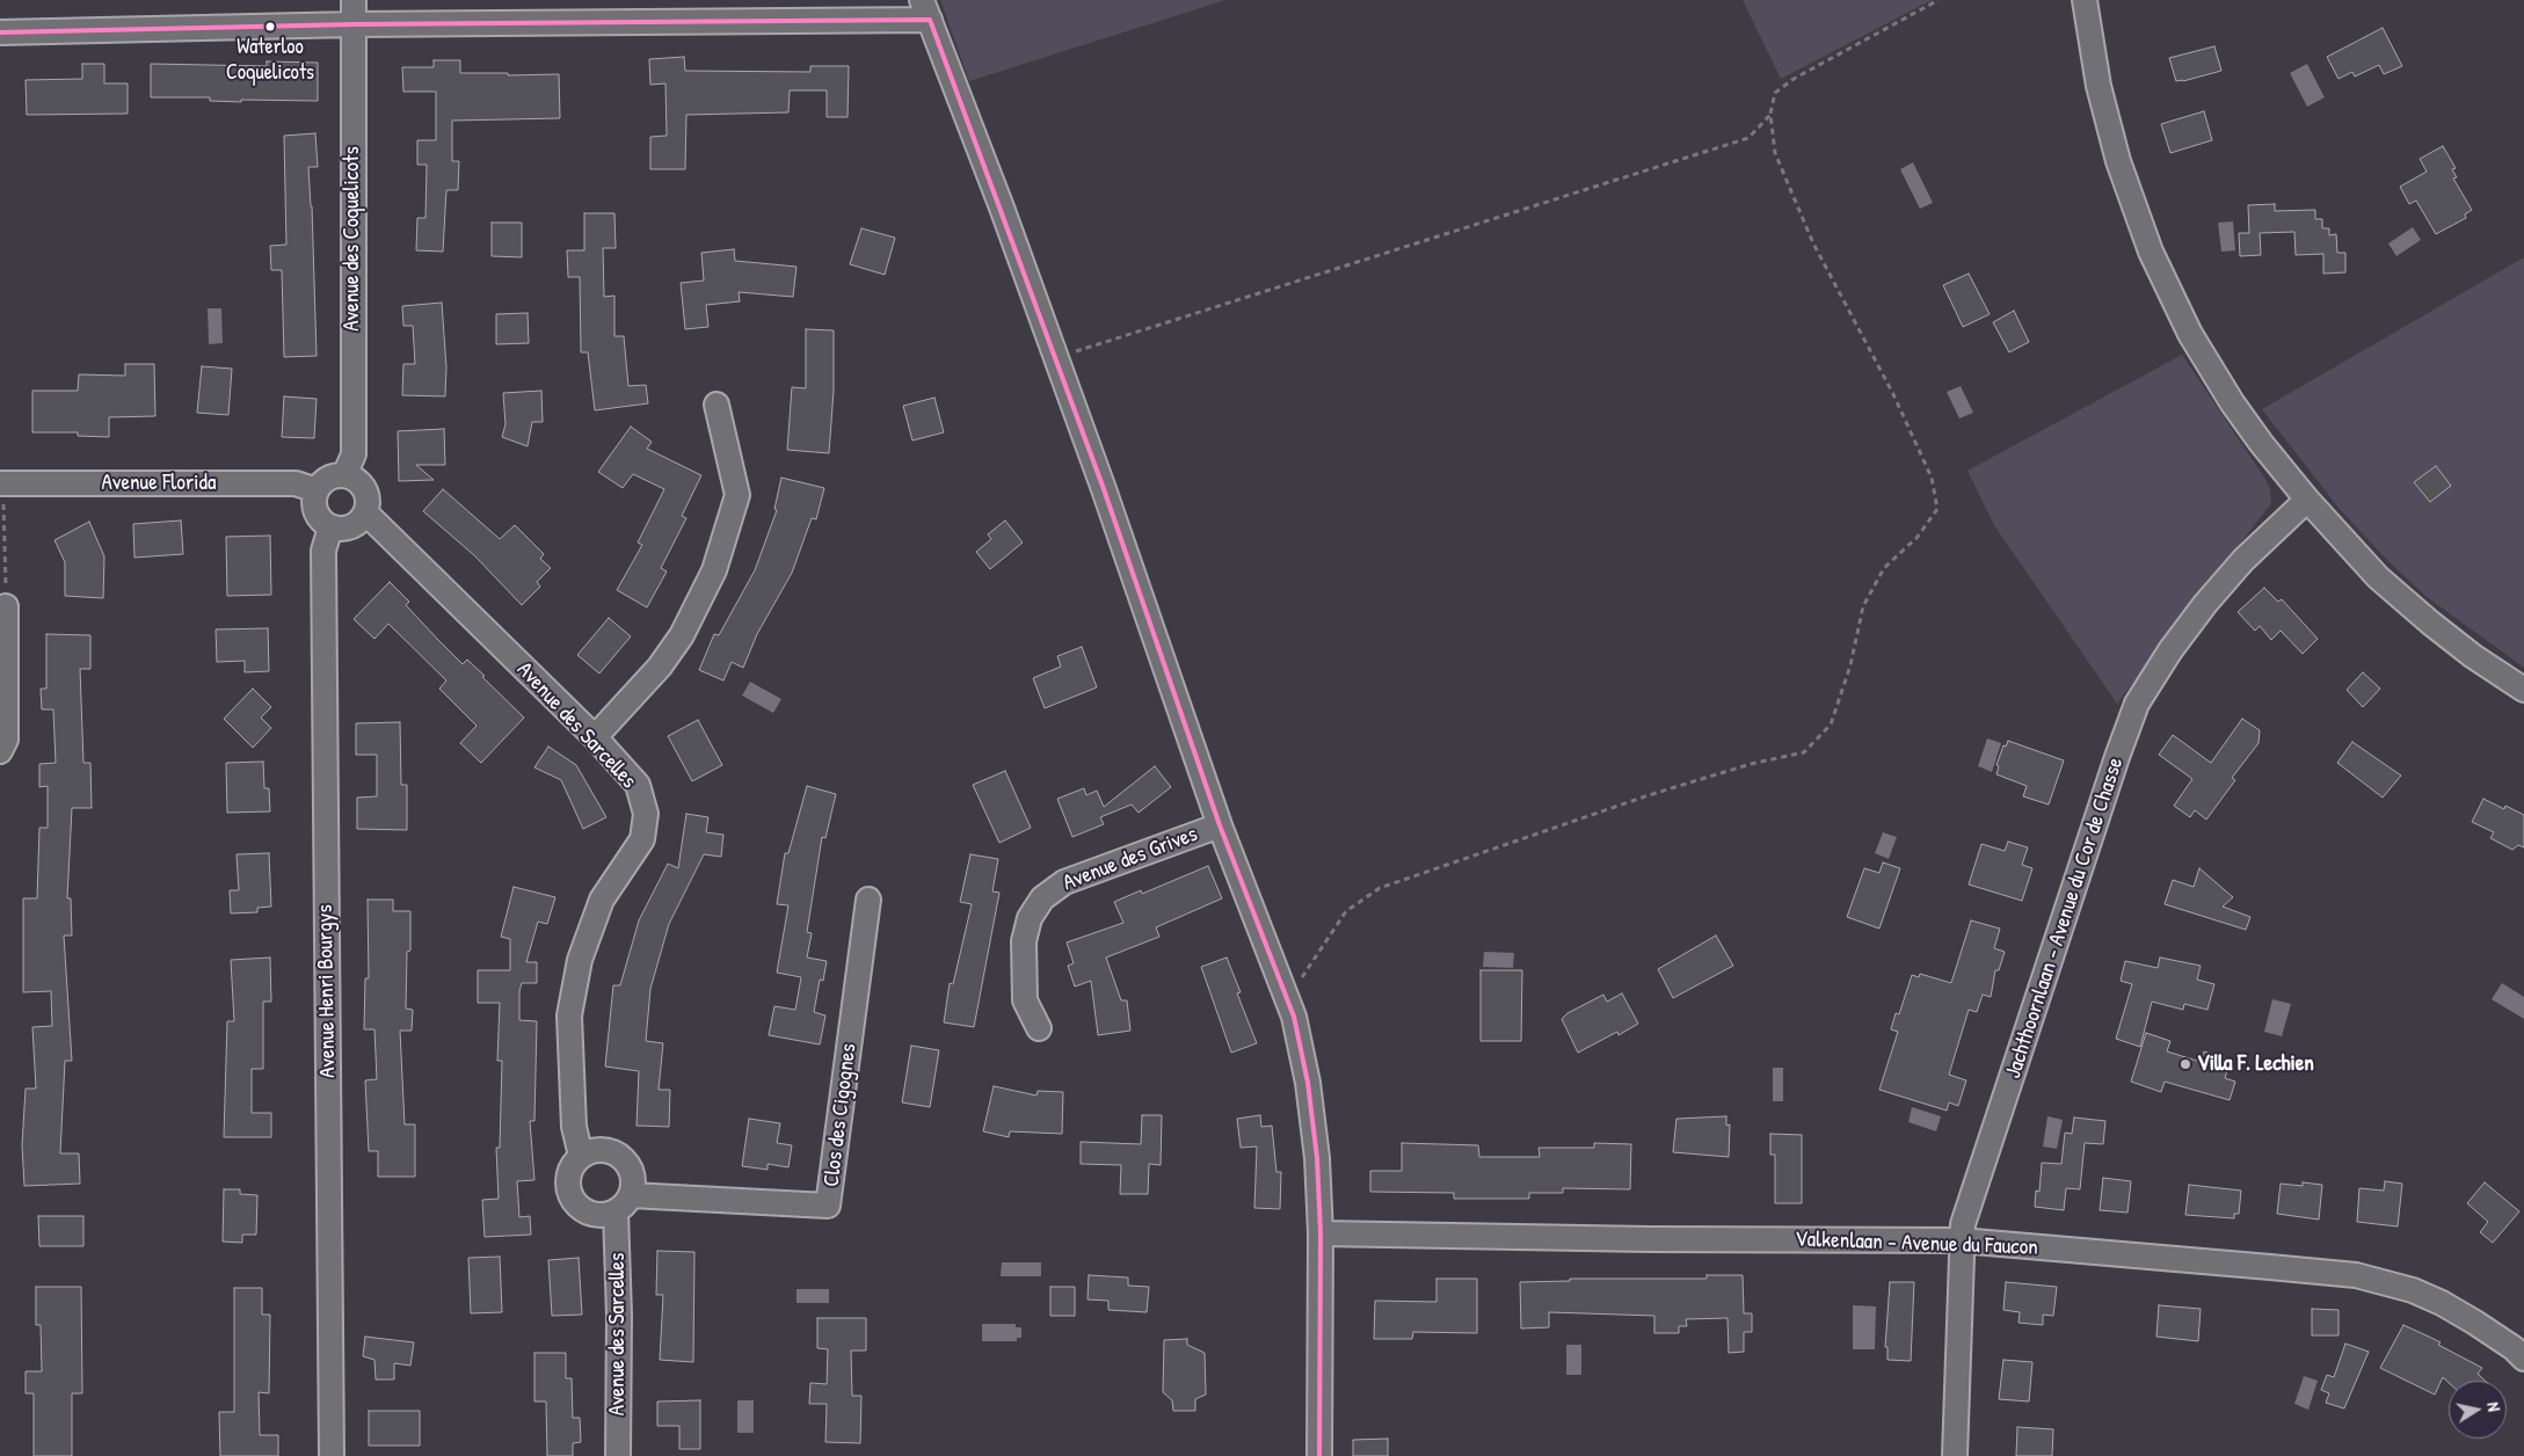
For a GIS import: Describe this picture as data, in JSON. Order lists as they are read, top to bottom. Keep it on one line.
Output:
{"streets":{"street":["Avenue des Coquelicots","Avenue Florida","Avenue des Sarcelles","Avenue des Grives","Jachthoornlaan - Avenue du Cor de Chasse","Avenue Henri Bourgys","Clos des Cigognes","Valkenlaan - Avenue du Faucon"]},"crossings":[["Avenue des Coquelicots","Avenue Florida"],["Avenue des Coquelicots","Avenue des Sarcelles"],["Avenue des Coquelicots","Avenue Henri Bourgys"],["Avenue Florida","Avenue des Sarcelles"],["Avenue Florida","Avenue Henri Bourgys"],["Avenue des Sarcelles","Avenue Henri Bourgys"],["Avenue des Sarcelles","Clos des Cigognes"],["Jachthoornlaan - Avenue du Cor de Chasse","Valkenlaan - Avenue du Faucon"]],"places":["Waterloo Coquelicots","Villa F. Lechien"],"north":"right"}
